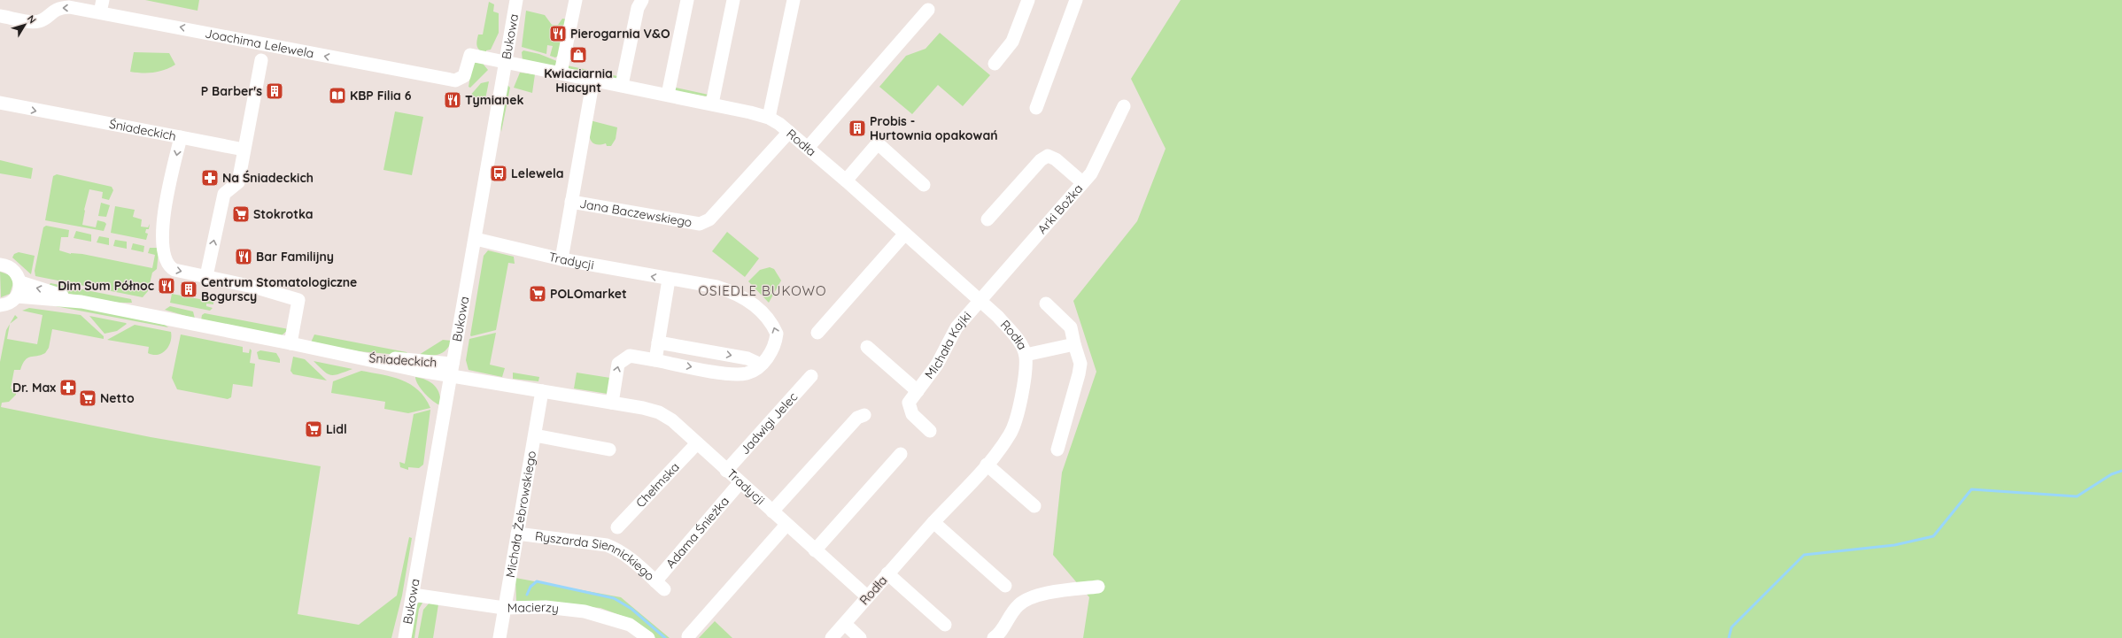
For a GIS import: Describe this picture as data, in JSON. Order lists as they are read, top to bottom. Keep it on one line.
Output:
{"streets":{"street":["Bukowa","Joachima Lelewela","Śniadeckich","Rodła","Arki Bożka","Jana Baczewskiego","Tradycji","Michała Kajki","Jadwigi Jelec","Chełmska","Michała Żebrowskiego","Adama Śnieżka","Ryszarda Siennickiego","Macierzy"]},"crossings":[["Bukowa","Joachima Lelewela"],["Bukowa","Śniadeckich"],["Bukowa","Rodła"],["Bukowa","Tradycji"],["Bukowa","Macierzy"],["Joachima Lelewela","Rodła"],["Śniadeckich","Tradycji"],["Rodła","Arki Bożka"],["Rodła","Jana Baczewskiego"],["Rodła","Tradycji"],["Rodła","Michała Kajki"],["Arki Bożka","Michała Kajki"],["Tradycji","Jadwigi Jelec"],["Tradycji","Chełmska"],["Tradycji","Michała Żebrowskiego"],["Tradycji","Adama Śnieżka"],["Michała Żebrowskiego","Ryszarda Siennickiego"],["Michała Żebrowskiego","Macierzy"],["Adama Śnieżka","Ryszarda Siennickiego"]],"one_way":["Joachima Lelewela"],"districts":["OSIEDLE BUKOWO"],"places":{"restaurant":["Pierogarnia V&O","Tymianek","Bar Familijny","Dim Sum Północ"],"shop":["Kwiaciarnia Hiacynt"],"building":["P Barber's","Probis - Hurtownia opakowań","Centrum Stomatologiczne Bogurscy"],"library":["KBP Filia 6"],"bus stop":["Lelewela"],"pharmacy":["Na Śniadeckich","Dr. Max"],"supermarket":["Stokrotka","POLOmarket","Netto","Lidl"]},"north":"top right"}
